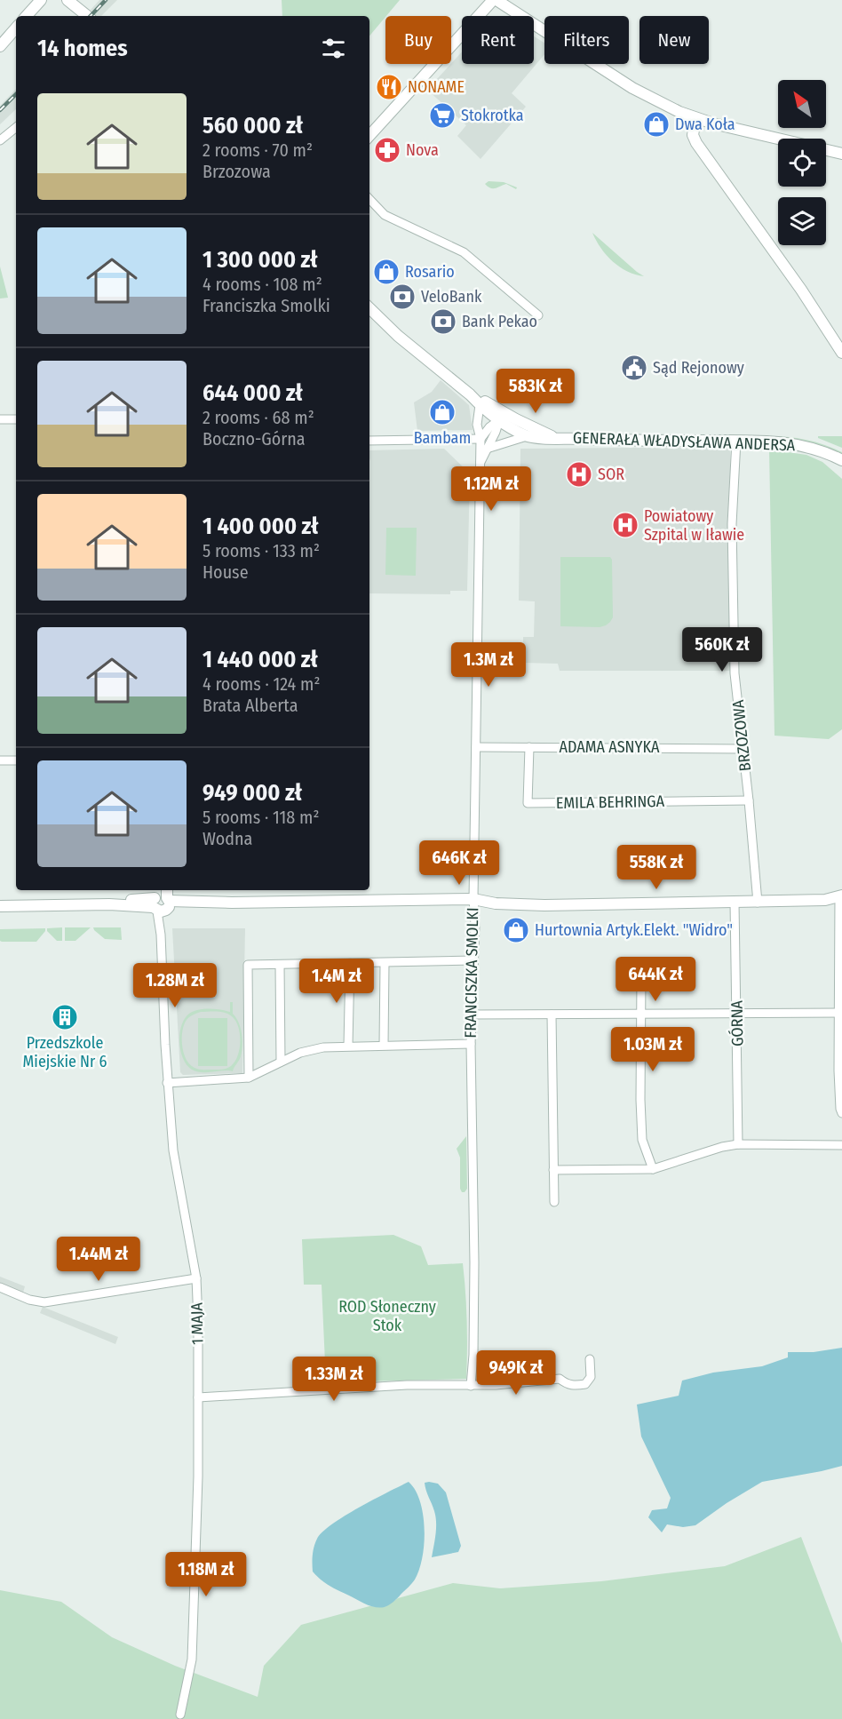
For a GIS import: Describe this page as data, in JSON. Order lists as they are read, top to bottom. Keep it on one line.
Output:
{"streets":{"street":["GENERAŁA WŁADYSŁAWA ANDERSA","BRZOZOWA","ADAMA ASNYKA","EMILA BEHRINGA","FRANCISZKA SMOLKI","GÓRNA","1 MAJA"]},"crossings":[["GENERAŁA WŁADYSŁAWA ANDERSA","BRZOZOWA"],["GENERAŁA WŁADYSŁAWA ANDERSA","FRANCISZKA SMOLKI"],["BRZOZOWA","ADAMA ASNYKA"],["BRZOZOWA","EMILA BEHRINGA"],["ADAMA ASNYKA","EMILA BEHRINGA"],["ADAMA ASNYKA","FRANCISZKA SMOLKI"]],"parks":["ROD Słoneczny Stok"],"places":{"restaurant":["NONAME"],"supermarket":["Stokrotka"],"shop":["Dwa Koła","Rosario","Bambam","Hurtownia Artyk.Elekt. \"Widro\""],"pharmacy":["Nova"],"bank":["VeloBank","Bank Pekao"],"public building":["Sąd Rejonowy"],"hospital":["SOR","Powiatowy Szpital w Iławie"],"building":["Przedszkole Miejskie Nr 6"]},"north":"top left","page":{"chip":["Buy","Rent","Filters","New"],"heading":"14 homes","list":[{"name":"560 000 zł","note":"2 rooms · 70 m² · Brzozowa"},{"name":"1 300 000 zł","note":"4 rooms · 108 m² · Franciszka Smolki"},{"name":"644 000 zł","note":"2 rooms · 68 m² · Boczno-Górna"},{"name":"1 400 000 zł","note":"5 rooms · 133 m² · House"},{"name":"1 440 000 zł","note":"4 rooms · 124 m² · Brata Alberta"},{"name":"949 000 zł","note":"5 rooms · 118 m² · Wodna"}],"price":["583K zł","1.12M zł","560K zł","1.3M zł","646K zł","558K zł","644K zł","1.4M zł","1.28M zł","1.03M zł","1.44M zł","949K zł","1.33M zł","1.18M zł"]}}
